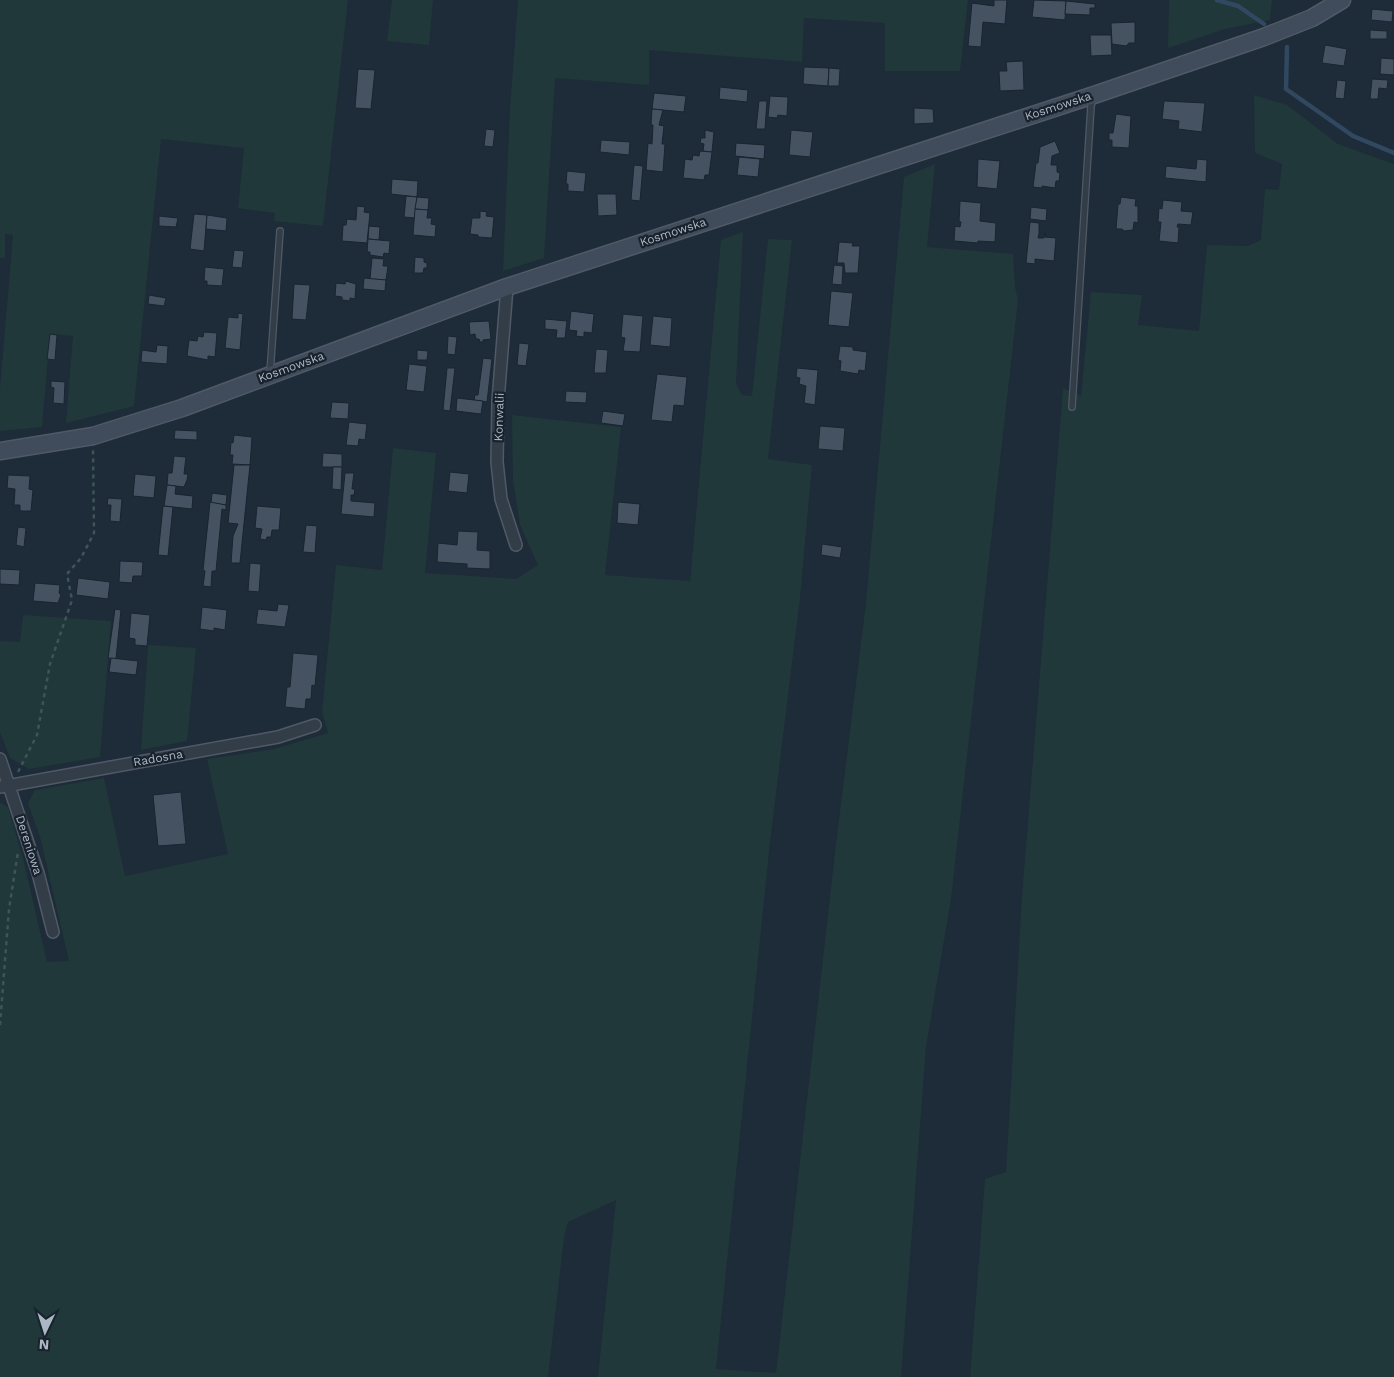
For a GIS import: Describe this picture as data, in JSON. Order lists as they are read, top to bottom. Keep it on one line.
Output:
{"streets":{"street":["Kosmowska","Konwalii","Radosna","Dereniowa"]},"crossings":[["Kosmowska","Konwalii"],["Radosna","Dereniowa"]],"north":"bottom"}
